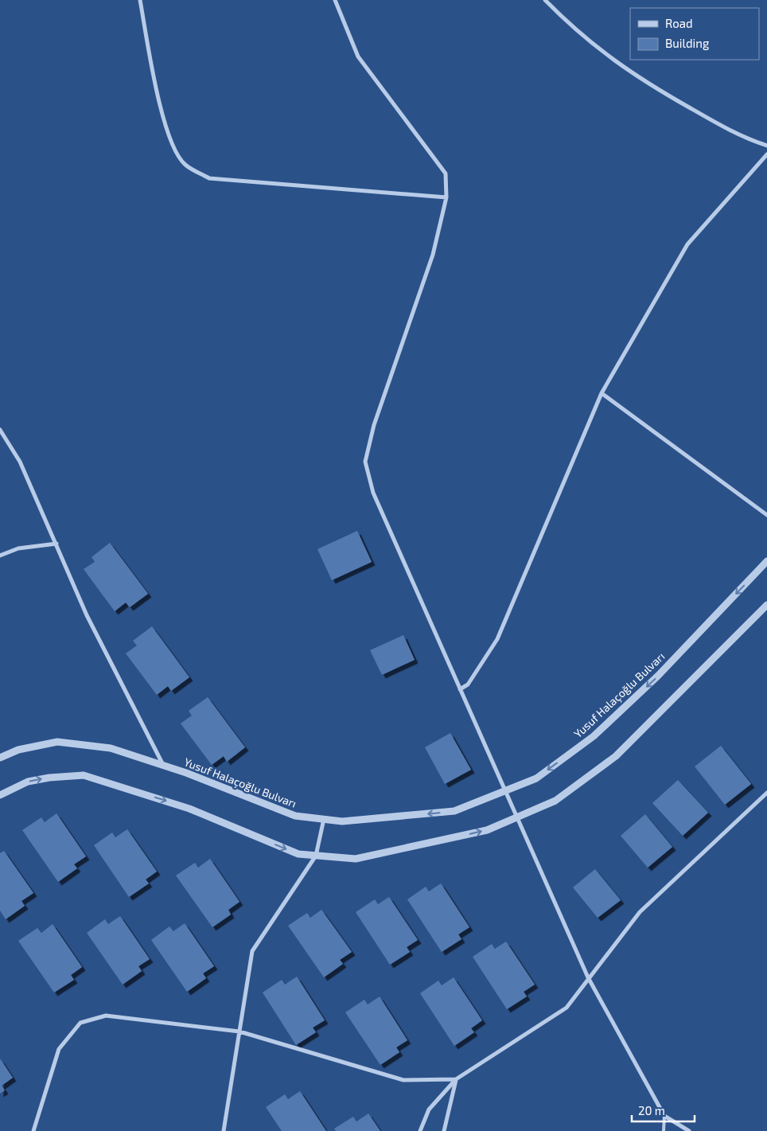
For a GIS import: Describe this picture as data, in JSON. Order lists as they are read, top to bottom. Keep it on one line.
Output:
{"streets":{"street":["Yusuf Halaçoğlu Bulvarı"]},"legend":["Road","Building"],"scale_bar":"20 m"}
